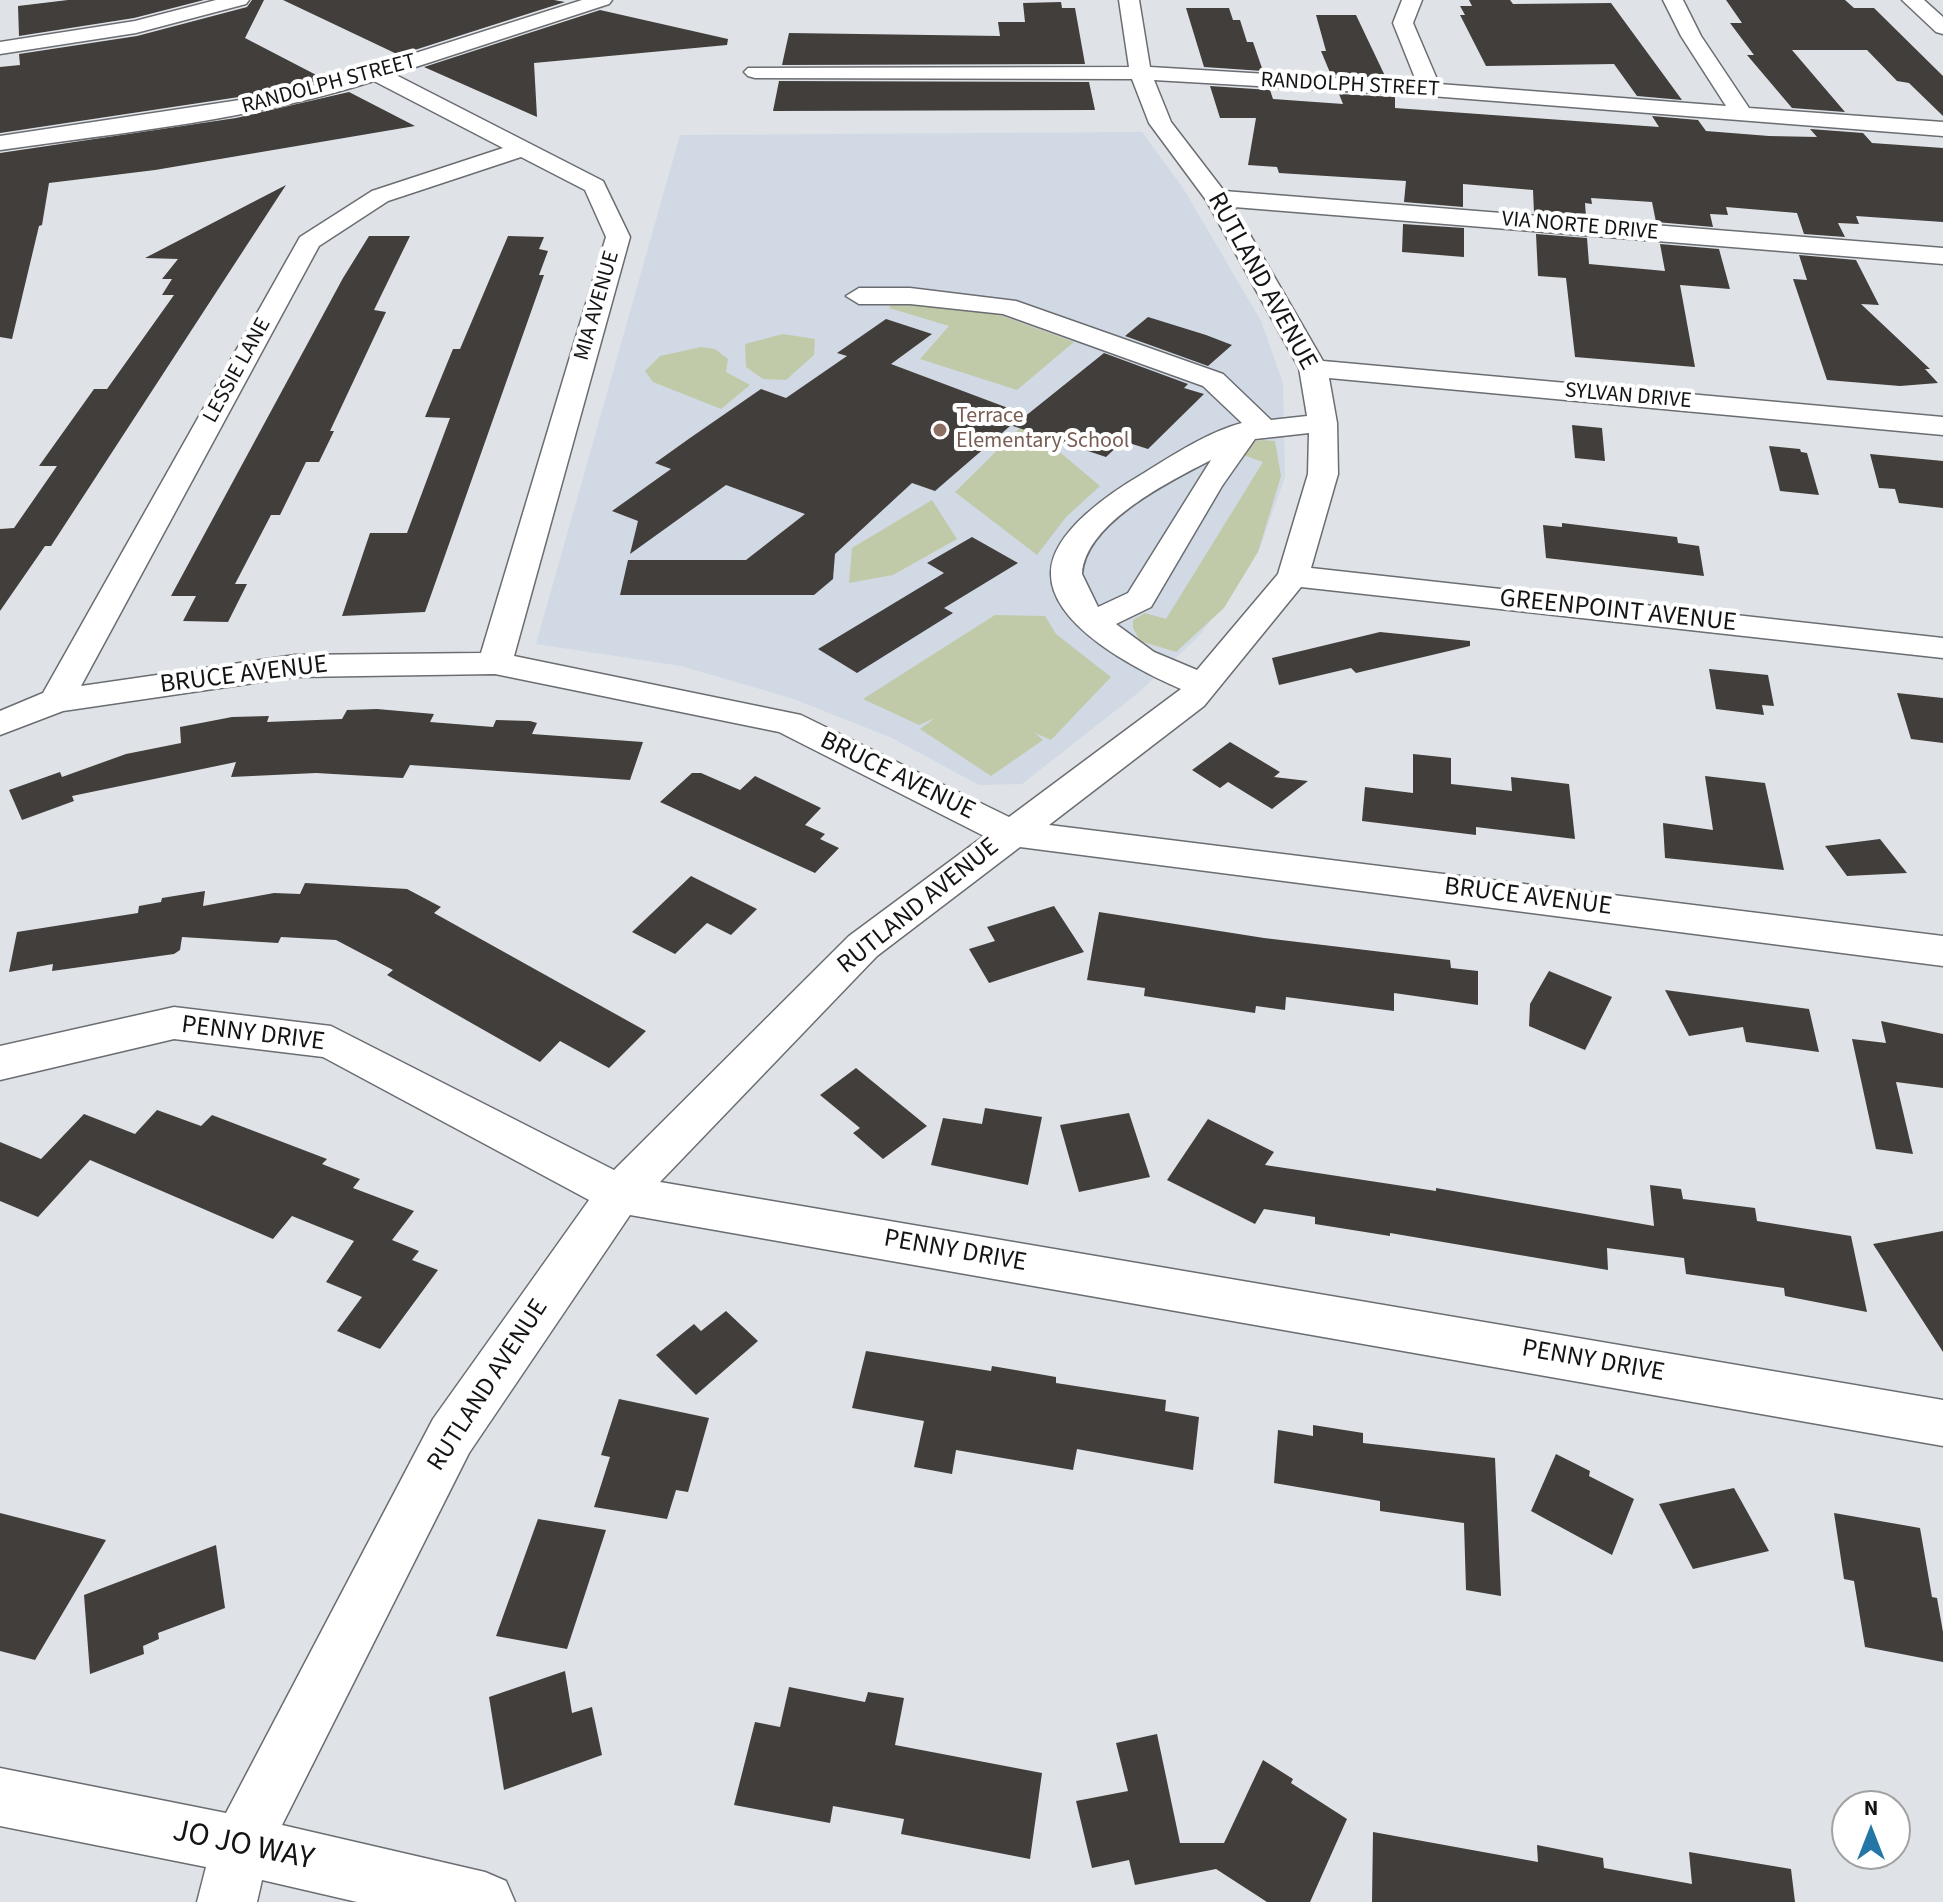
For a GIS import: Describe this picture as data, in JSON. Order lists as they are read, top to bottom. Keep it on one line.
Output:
{"streets":{"street":["RANDOLPH STREET","VIA NORTE DRIVE","RUTLAND AVENUE","MIA AVENUE","LESSIE LANE","SYLVAN DRIVE","GREENPOINT AVENUE","BRUCE AVENUE","PENNY DRIVE","JO JO WAY"]},"crossings":[["RANDOLPH STREET","RUTLAND AVENUE"],["RANDOLPH STREET","MIA AVENUE"],["VIA NORTE DRIVE","RUTLAND AVENUE"],["RUTLAND AVENUE","SYLVAN DRIVE"],["RUTLAND AVENUE","GREENPOINT AVENUE"],["RUTLAND AVENUE","BRUCE AVENUE"],["RUTLAND AVENUE","PENNY DRIVE"],["RUTLAND AVENUE","JO JO WAY"],["MIA AVENUE","LESSIE LANE"],["MIA AVENUE","BRUCE AVENUE"],["LESSIE LANE","BRUCE AVENUE"]],"places":["Terrace Elementary School"],"north":"top"}
